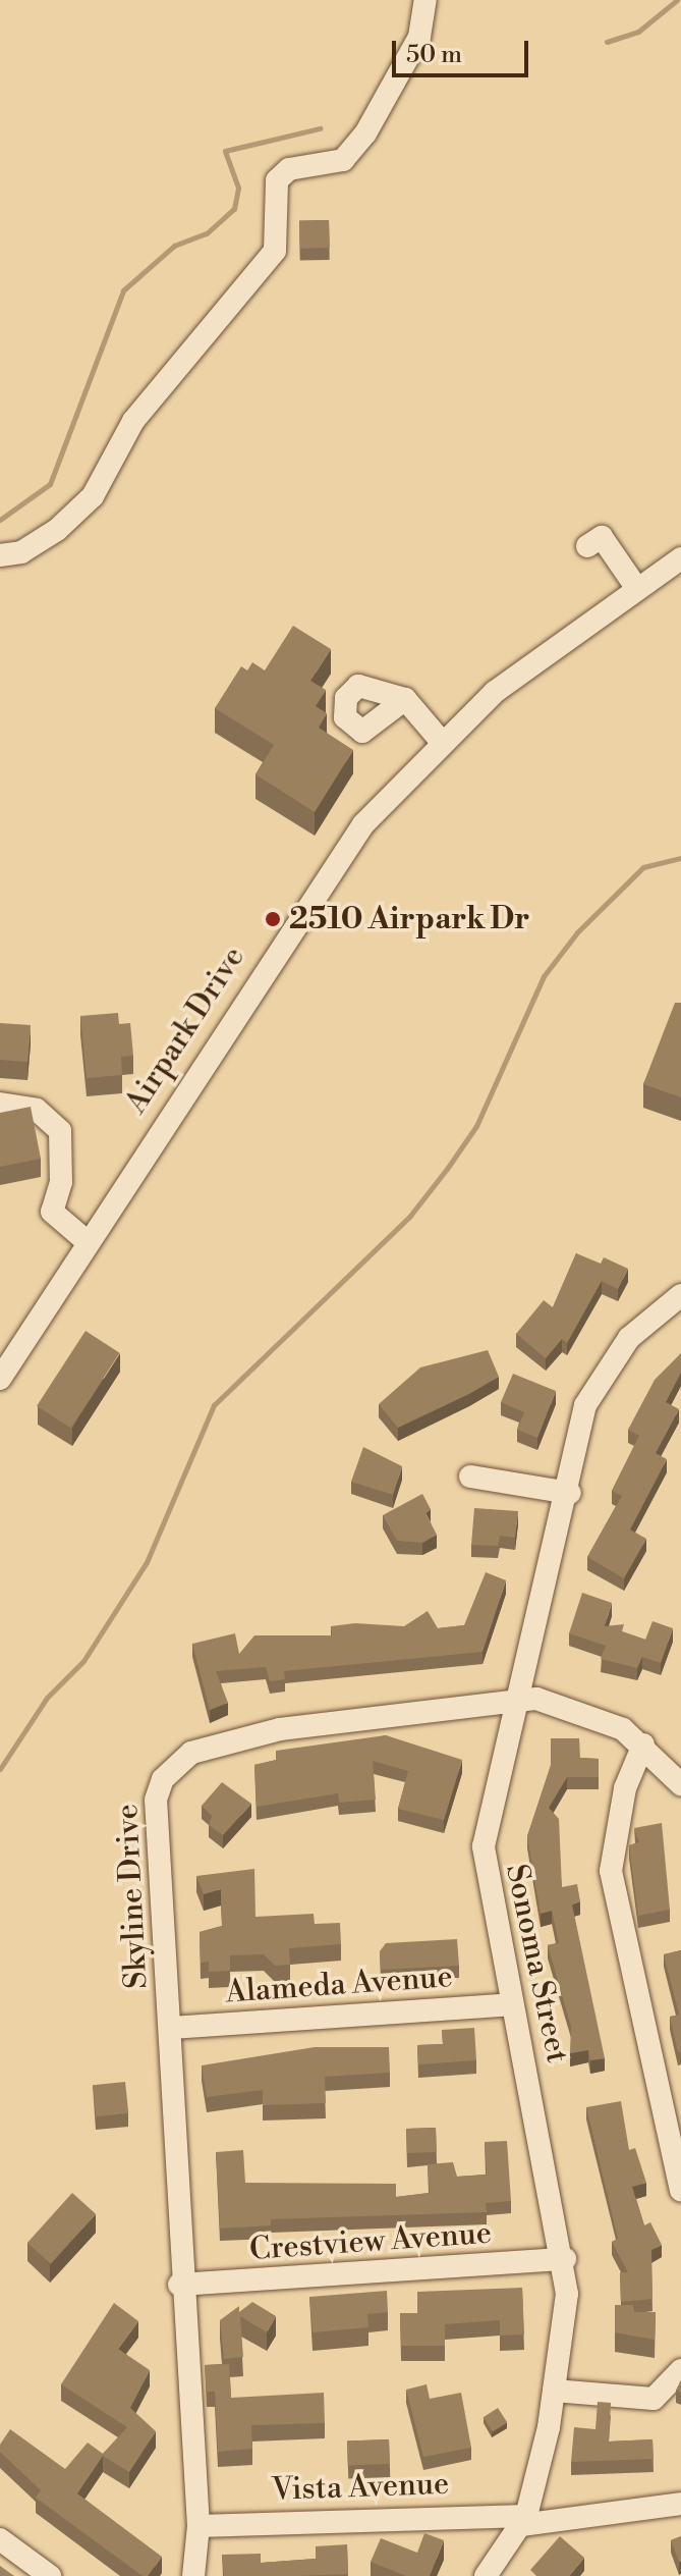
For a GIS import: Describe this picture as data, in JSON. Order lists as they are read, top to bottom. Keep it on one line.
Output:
{"streets":{"street":["Airpark Drive","Skyline Drive","Sonoma Street","Alameda Avenue","Crestview Avenue","Vista Avenue"]},"crossings":[["Skyline Drive","Sonoma Street"],["Skyline Drive","Alameda Avenue"],["Skyline Drive","Crestview Avenue"],["Skyline Drive","Vista Avenue"],["Sonoma Street","Alameda Avenue"],["Sonoma Street","Crestview Avenue"],["Sonoma Street","Vista Avenue"]],"places":["2510 Airpark Dr"],"scale_bar":"50 m"}
